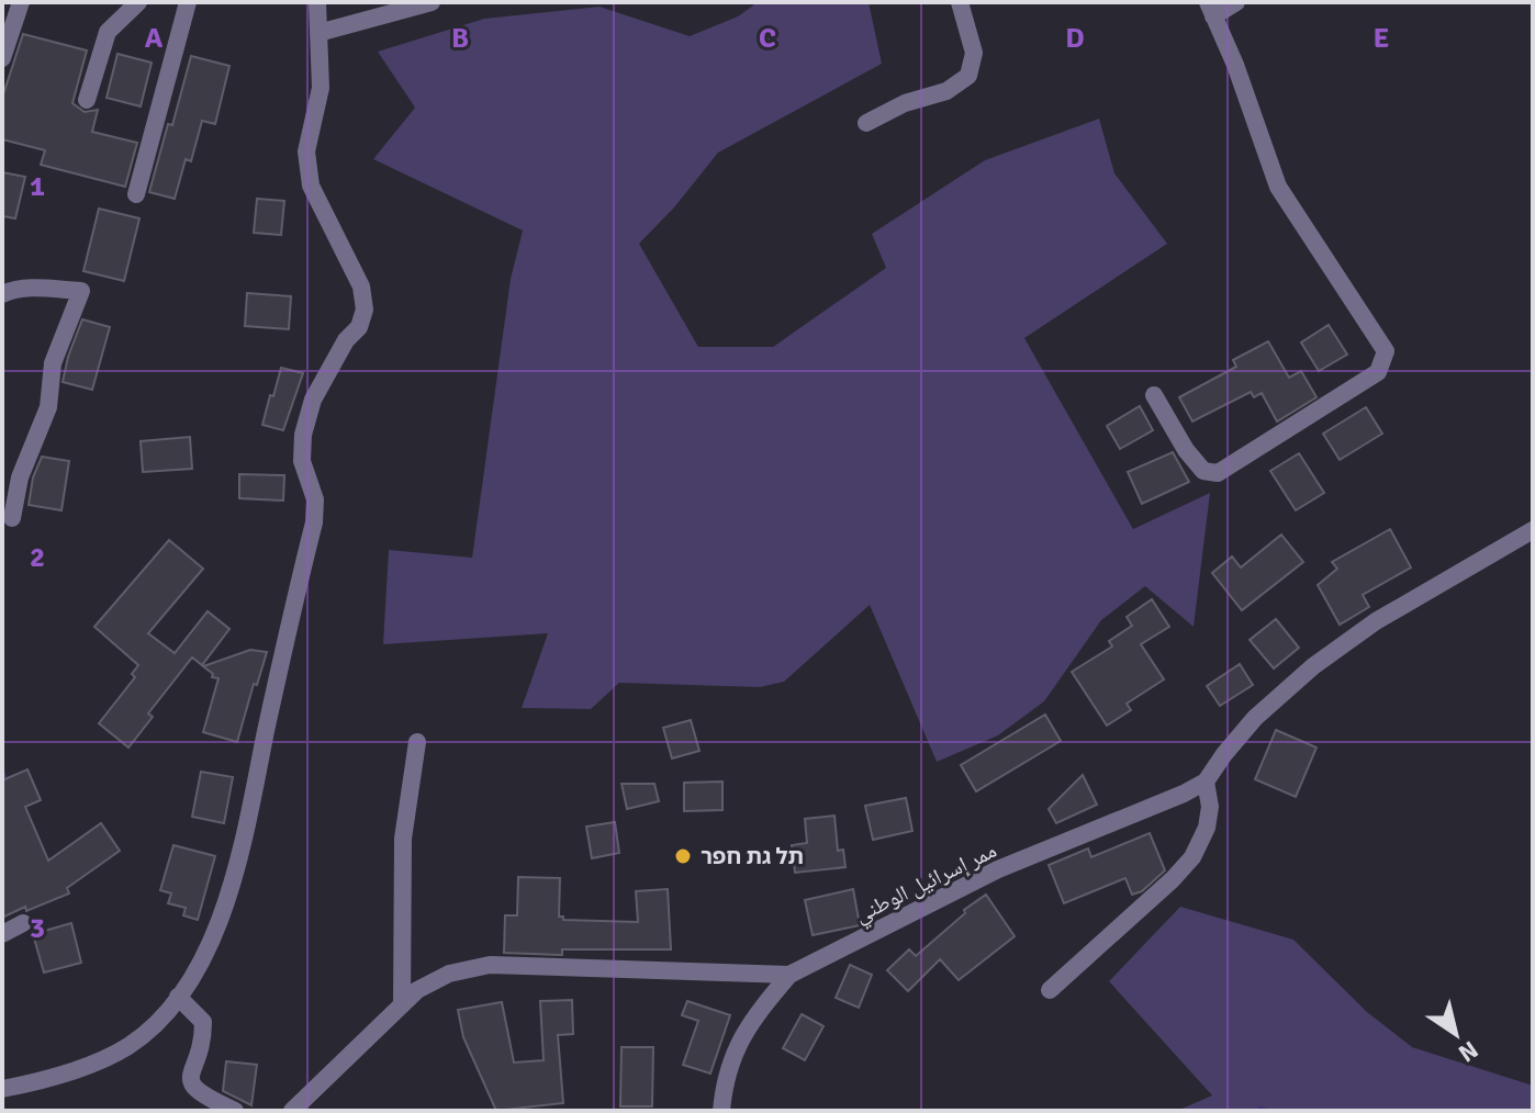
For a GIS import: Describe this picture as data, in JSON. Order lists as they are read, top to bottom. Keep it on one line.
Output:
{"streets":{"street":["ممر إسرائيل الوطني"]},"places":["תל גת חפר"],"north":"bottom right","grid":{"columns":["A","B","C","D","E"],"rows":["1","2","3"]}}
